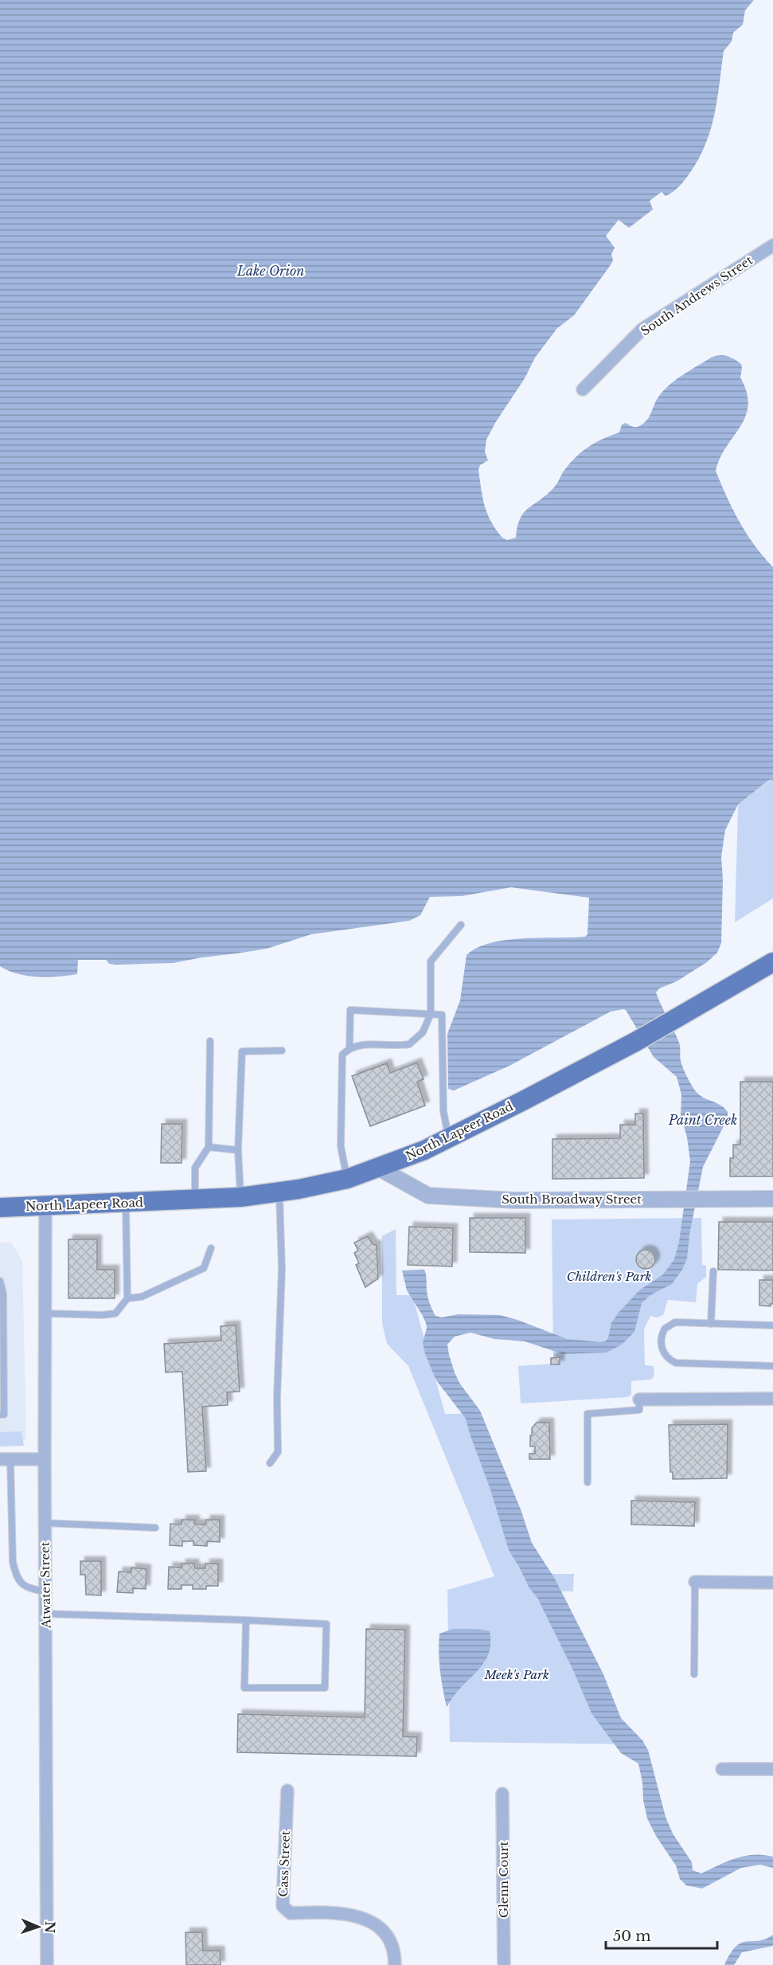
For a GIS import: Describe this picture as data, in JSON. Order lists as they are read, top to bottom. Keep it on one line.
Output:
{"streets":{"main road":["North Lapeer Road"],"street":["South Andrews Street","South Broadway Street","Atwater Street","Cass Street","Glenn Court"]},"crossings":[["North Lapeer Road","South Broadway Street"],["North Lapeer Road","Atwater Street"]],"water":["Lake Orion","Paint Creek"],"parks":["Children's Park","Meek's Park"],"scale_bar":"50 m","north":"right"}
